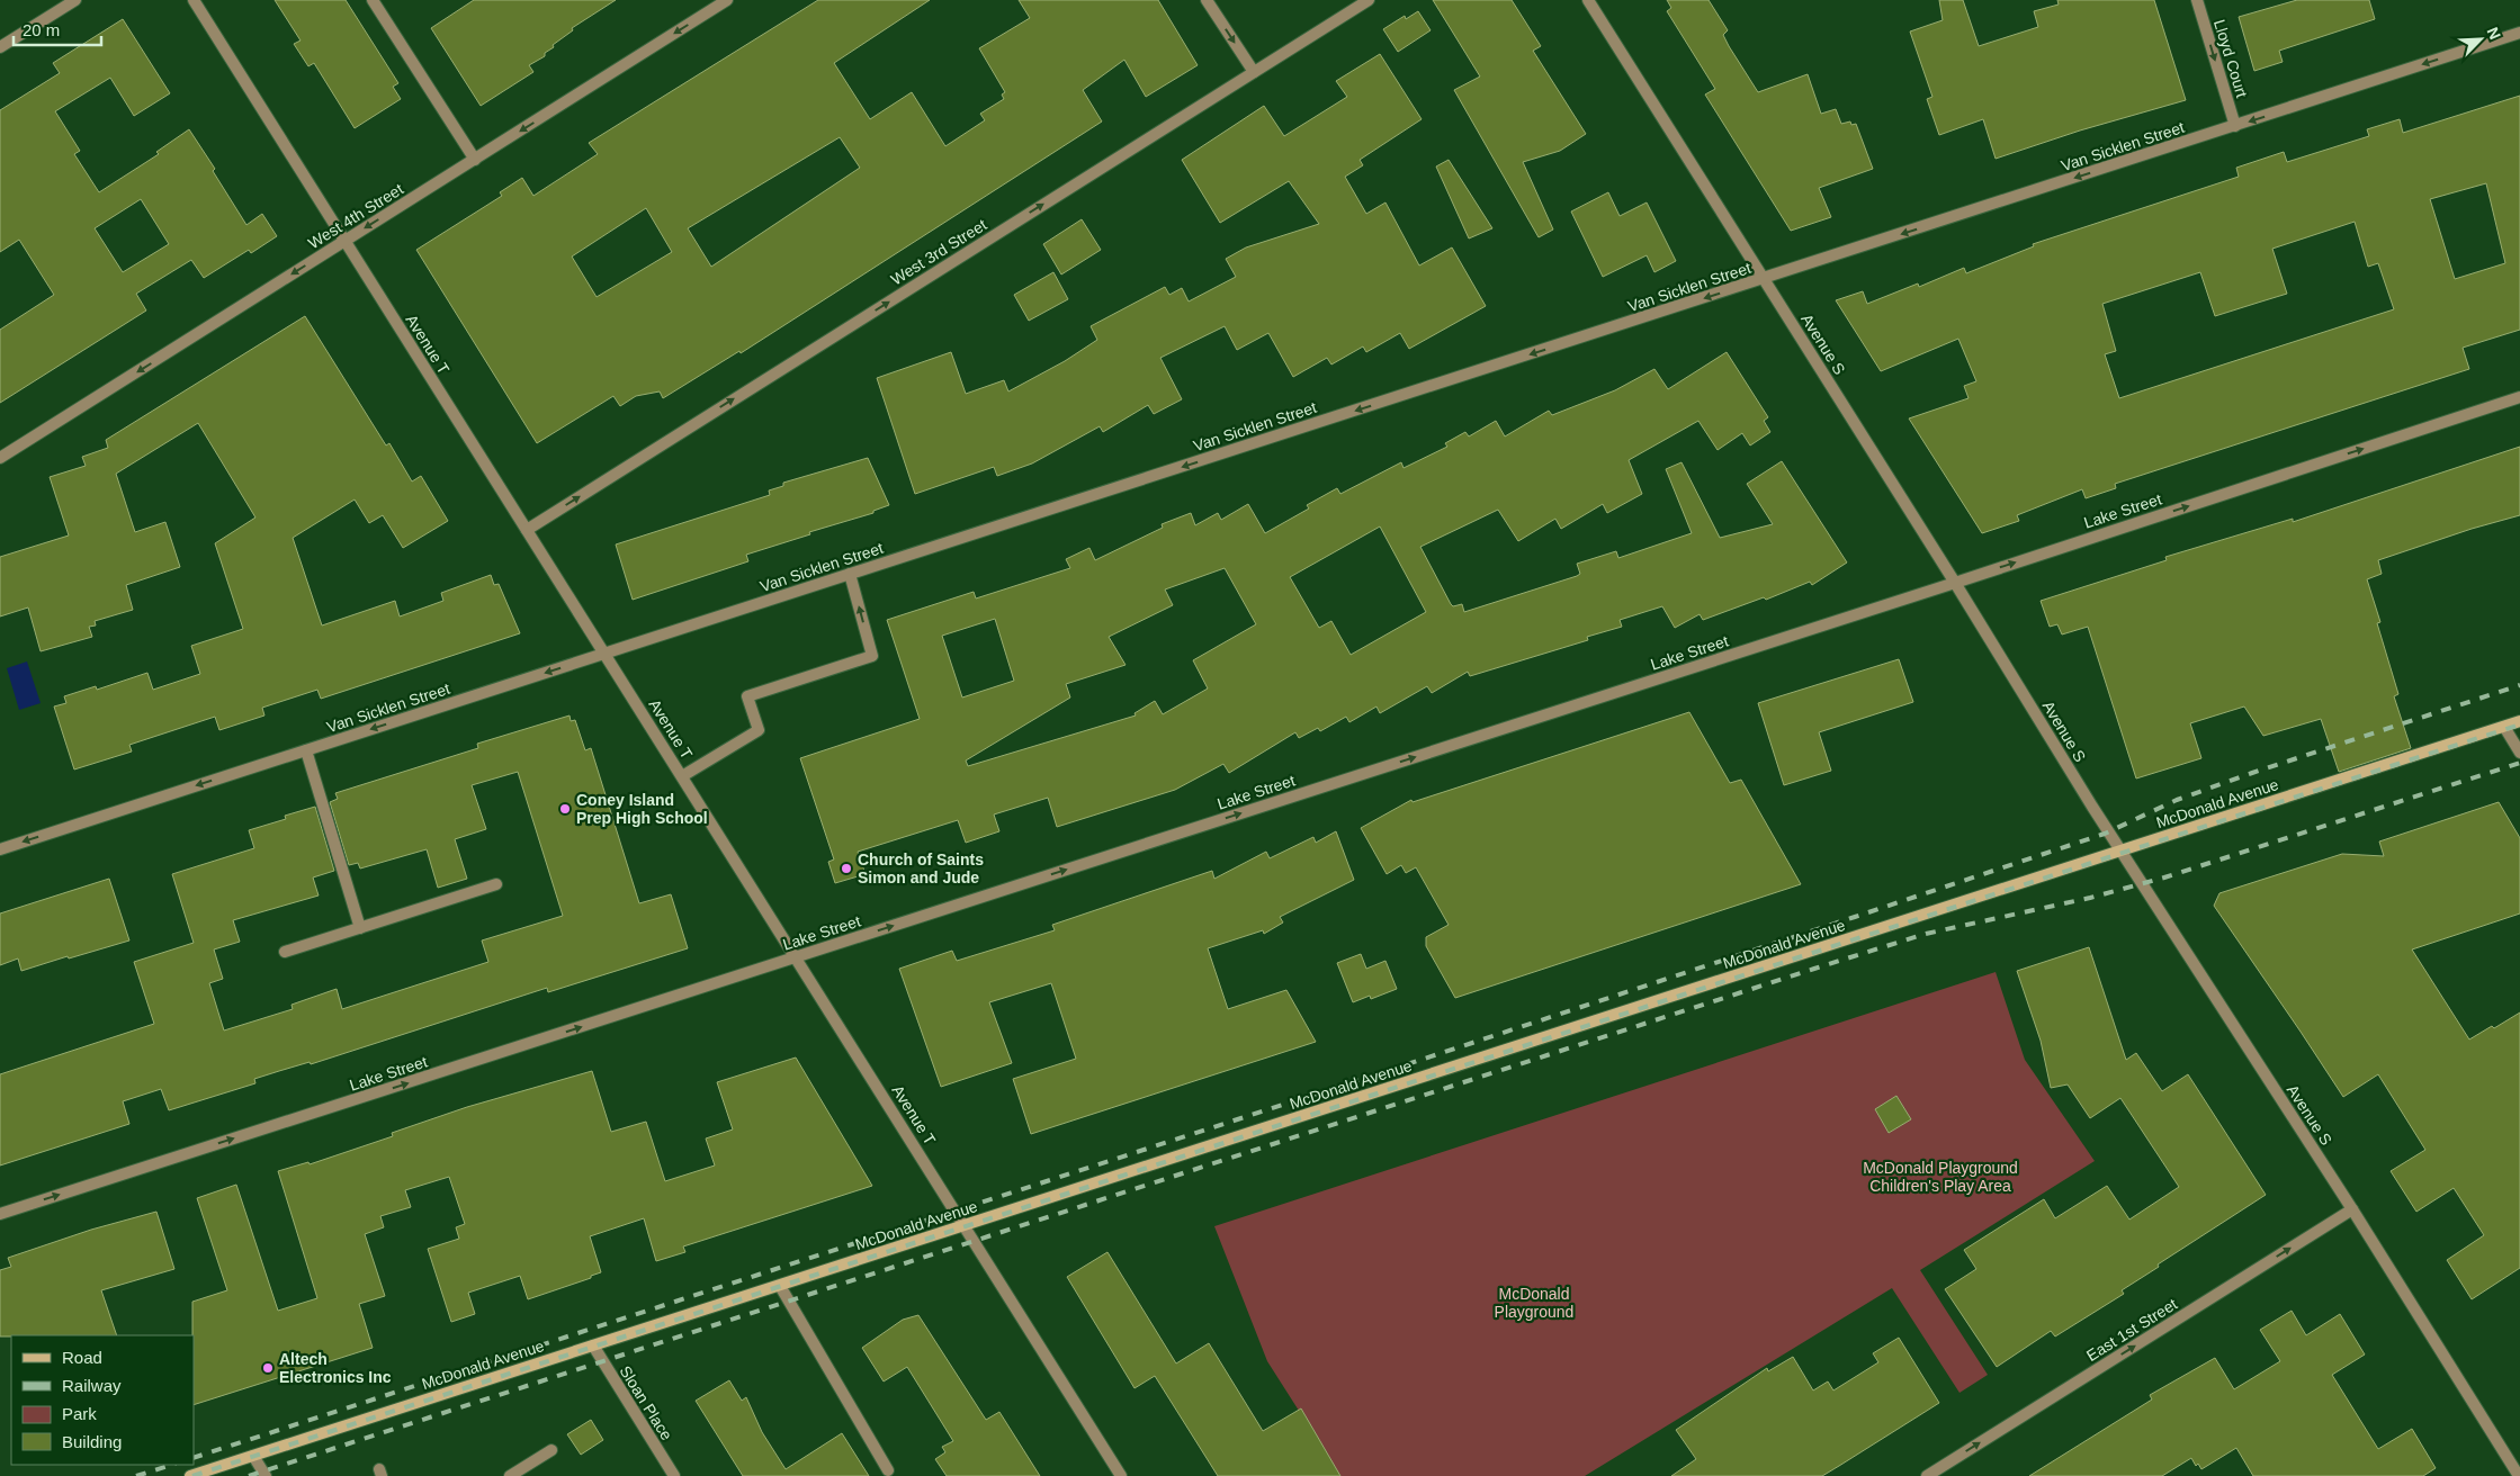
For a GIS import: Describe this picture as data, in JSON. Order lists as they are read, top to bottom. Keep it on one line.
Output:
{"streets":{"main road":["McDonald Avenue"],"street":["Lloyd Court","Van Sicklen Street","West 4th Street","West 3rd Street","Avenue T","Avenue S","Lake Street","East 1st Street","Sloan Place"]},"crossings":[["Lloyd Court","Van Sicklen Street"],["Van Sicklen Street","Avenue T"],["Van Sicklen Street","Avenue S"],["West 4th Street","Avenue T"],["West 3rd Street","Avenue T"],["Avenue T","Lake Street"],["Avenue T","McDonald Avenue"],["Avenue S","Lake Street"],["Avenue S","McDonald Avenue"],["Avenue S","East 1st Street"],["McDonald Avenue","Sloan Place"]],"one_way":["Lloyd Court","Van Sicklen Street","West 4th Street","West 3rd Street","Lake Street","East 1st Street"],"parks":["McDonald Playground Children's Play Area","McDonald Playground"],"places":["Coney Island Prep High School","Church of Saints Simon and Jude","Altech Electronics Inc"],"legend":["Road","Railway","Park","Building"],"scale_bar":"20 m","north":"top right"}
